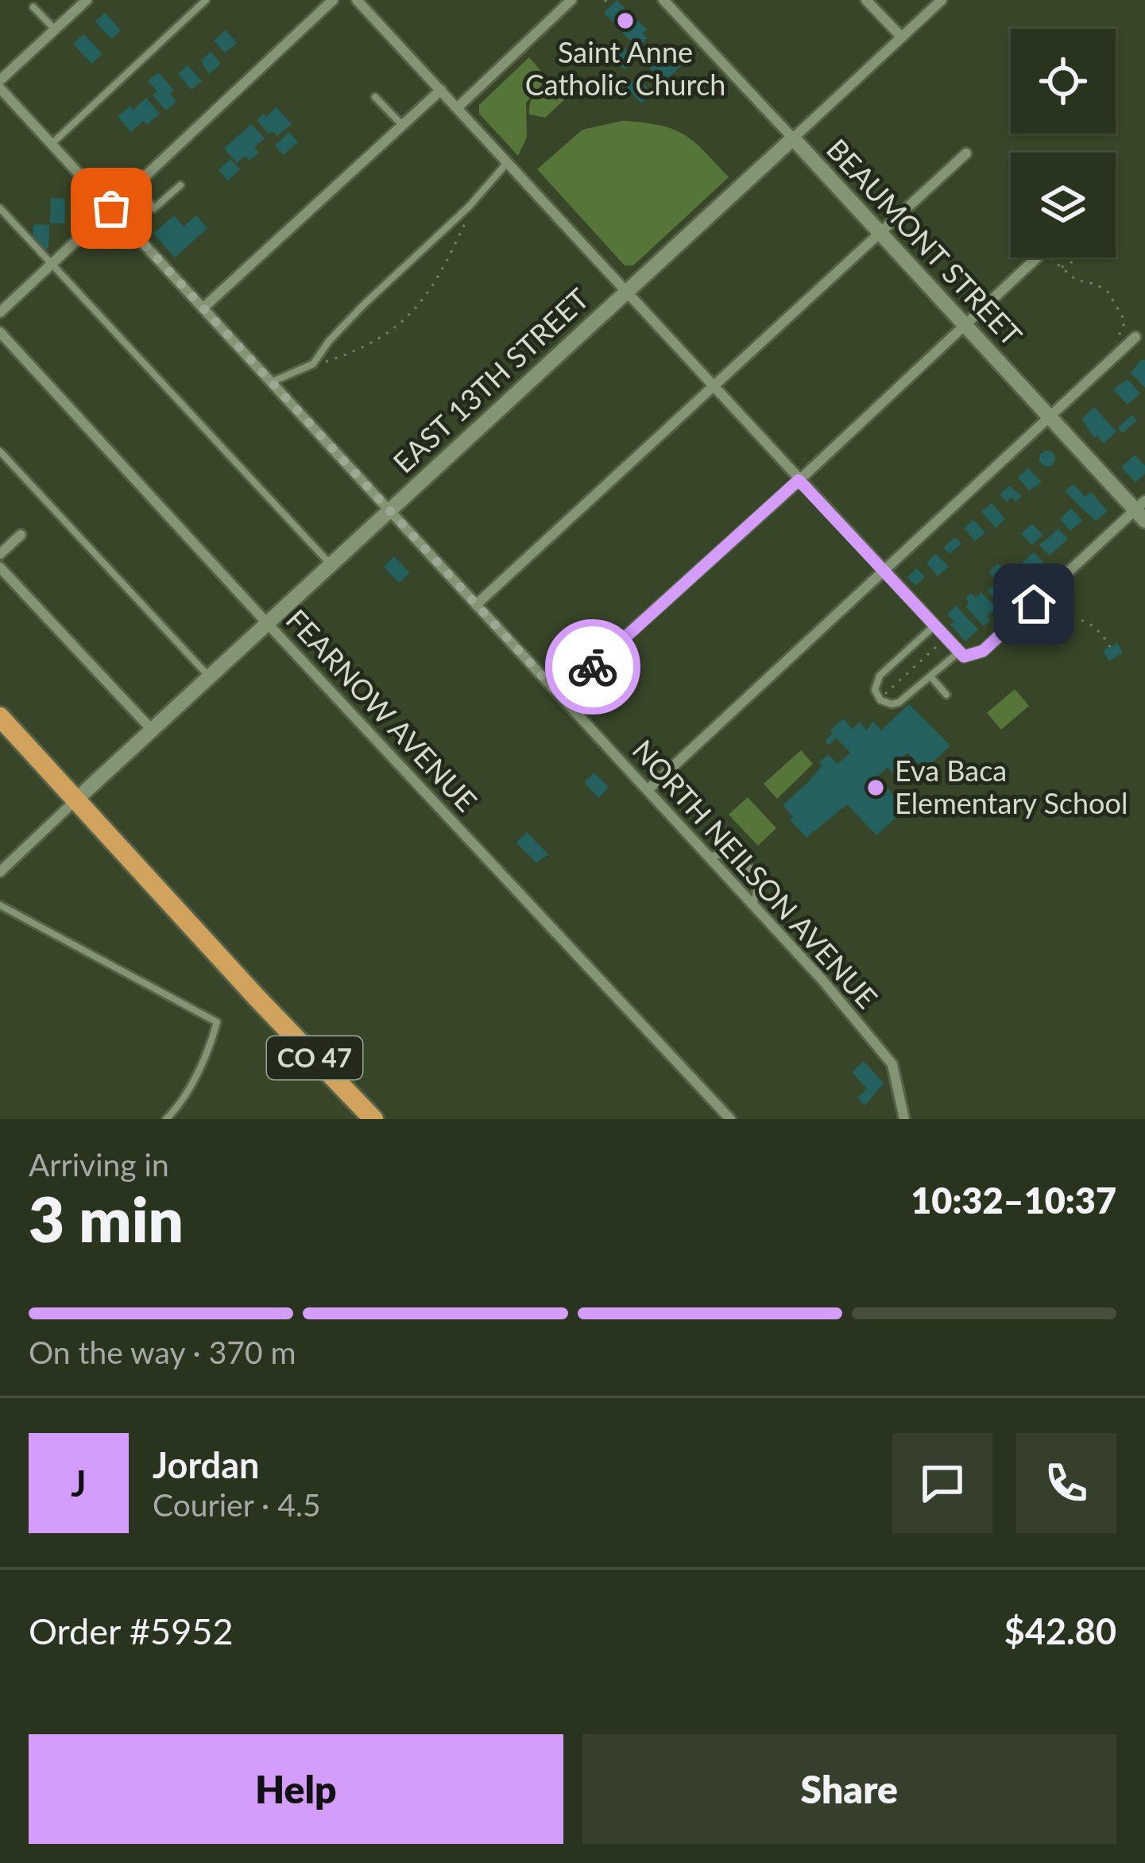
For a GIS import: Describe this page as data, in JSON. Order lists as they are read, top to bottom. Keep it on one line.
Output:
{"streets":{"highway":["CO 47"],"street":["BEAUMONT STREET","EAST 13TH STREET","FEARNOW AVENUE","NORTH NEILSON AVENUE"]},"crossings":[["BEAUMONT STREET","EAST 13TH STREET"],["EAST 13TH STREET","FEARNOW AVENUE"],["EAST 13TH STREET","NORTH NEILSON AVENUE"],["EAST 13TH STREET","CO 47"]],"places":["Saint Anne Catholic Church","Eva Baca Elementary School"],"page":{"heading":["3 min","Arriving in","10:32–10:37"],"panel":["Jordan","Courier · 4.5","Order #5952","$42.80"],"bar":"On the way · 370 m","round":"J","buttons":["Help","Share"]}}
